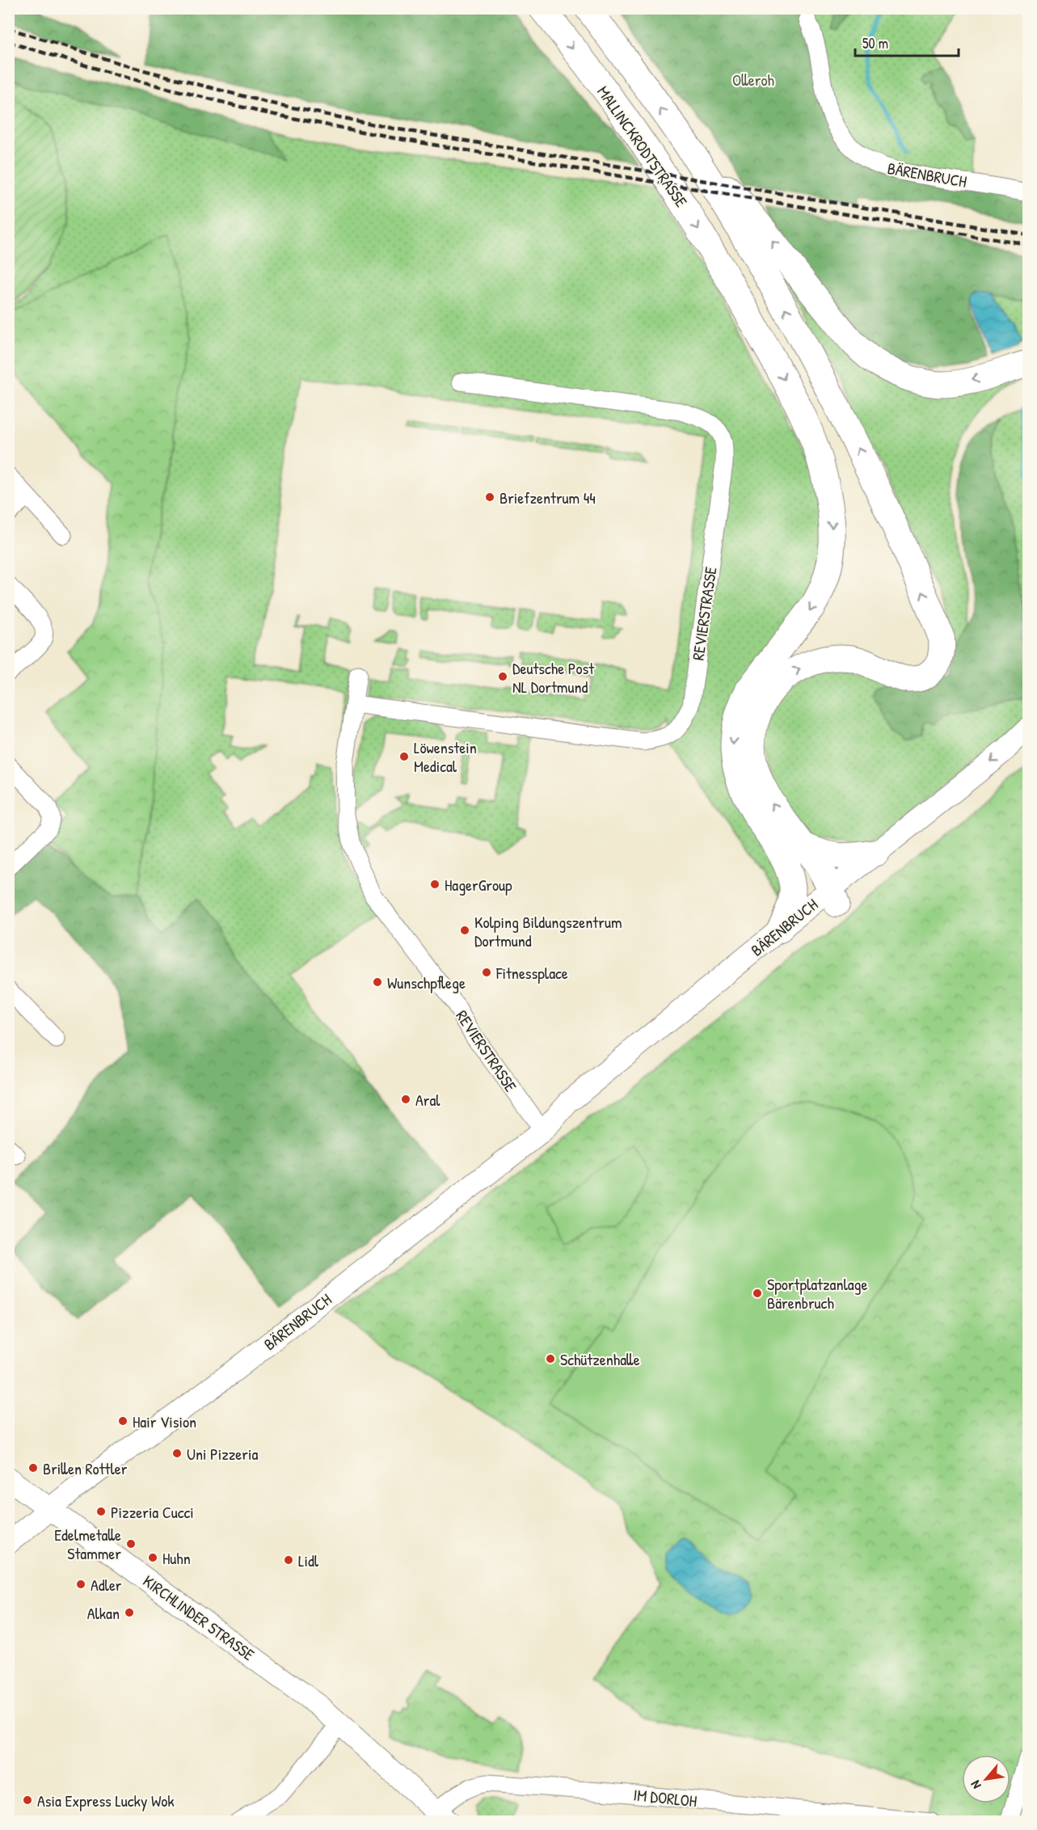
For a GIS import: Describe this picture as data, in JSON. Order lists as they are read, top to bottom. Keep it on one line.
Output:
{"streets":{"highway":["MALLINCKRODTSTRASSE"],"main road":["BÄRENBRUCH","KIRCHLINDER STRASSE"],"street":["REVIERSTRASSE","IM DORLOH"]},"crossings":[["BÄRENBRUCH","REVIERSTRASSE"],["BÄRENBRUCH","KIRCHLINDER STRASSE"],["KIRCHLINDER STRASSE","IM DORLOH"]],"one_way":["MALLINCKRODTSTRASSE"],"parks":["Olleroh"],"places":["Briefzentrum 44","Deutsche Post NL Dortmund","Löwenstein Medical","HagerGroup","Kolping Bildungszentrum Dortmund","Fitnessplace","Wunschpflege","Aral","Sportplatzanlage Bärenbruch","Schützenhalle","Hair Vision","Uni Pizzeria","Brillen Rottler","Pizzeria Cucci","Edelmetalle Stammer","Huhn","Lidl","Adler","Alkan","Asia Express Lucky Wok"],"scale_bar":"50 m","north":"bottom left"}
